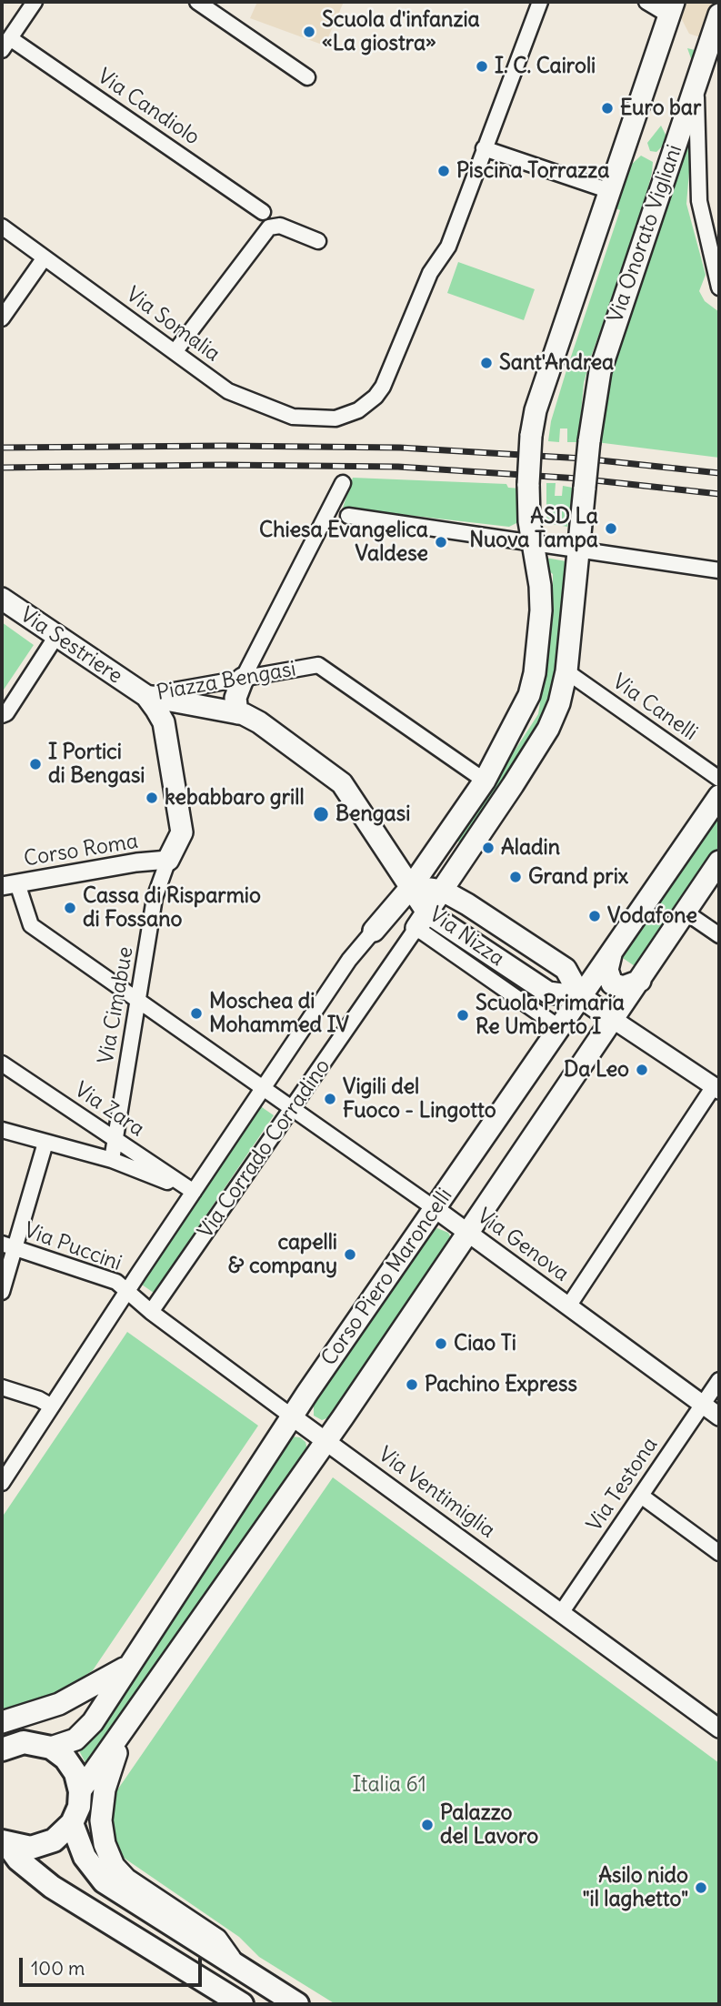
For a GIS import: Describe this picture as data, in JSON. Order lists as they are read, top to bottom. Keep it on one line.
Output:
{"streets":{"main road":["Via Onorato Vigliani","Via Sestriere","Piazza Bengasi","Via Nizza","Via Corrado Corradino","Corso Piero Maroncelli"],"street":["Via Candiolo","Via Somalia","Via Canelli","Corso Roma","Via Cimabue","Via Zara","Via Genova","Via Puccini","Via Testona","Via Ventimiglia"]},"crossings":[["Via Onorato Vigliani","Via Canelli"],["Via Onorato Vigliani","Via Nizza"],["Via Onorato Vigliani","Via Corrado Corradino"],["Via Sestriere","Piazza Bengasi"],["Piazza Bengasi","Corso Roma"],["Piazza Bengasi","Via Nizza"],["Piazza Bengasi","Via Cimabue"],["Corso Roma","Via Cimabue"],["Corso Roma","Via Genova"],["Via Nizza","Via Corrado Corradino"],["Via Nizza","Corso Piero Maroncelli"],["Via Cimabue","Via Zara"],["Via Cimabue","Via Genova"],["Via Zara","Via Corrado Corradino"],["Via Corrado Corradino","Via Genova"],["Via Corrado Corradino","Via Puccini"],["Via Corrado Corradino","Via Ventimiglia"],["Via Genova","Corso Piero Maroncelli"],["Via Genova","Via Testona"],["Via Puccini","Via Ventimiglia"],["Corso Piero Maroncelli","Via Ventimiglia"],["Via Testona","Via Ventimiglia"]],"parks":["Italia 61"],"places":["Scuola d'infanzia «La giostra»","I. C. Cairoli","Euro bar","Piscina Torrazza","Sant'Andrea","ASD La Nuova Tampa","Chiesa Evangelica Valdese","I Portici di Bengasi","kebabbaro grill","Bengasi","Aladin","Grand prix","Cassa di Risparmio di Fossano","Vodafone","Moschea di Mohammed IV","Scuola Primaria Re Umberto I","Da Leo","Vigili del Fuoco - Lingotto","capelli & company","Ciao Ti","Pachino Express","Palazzo del Lavoro","Asilo nido \"il laghetto\""],"scale_bar":"100 m"}
